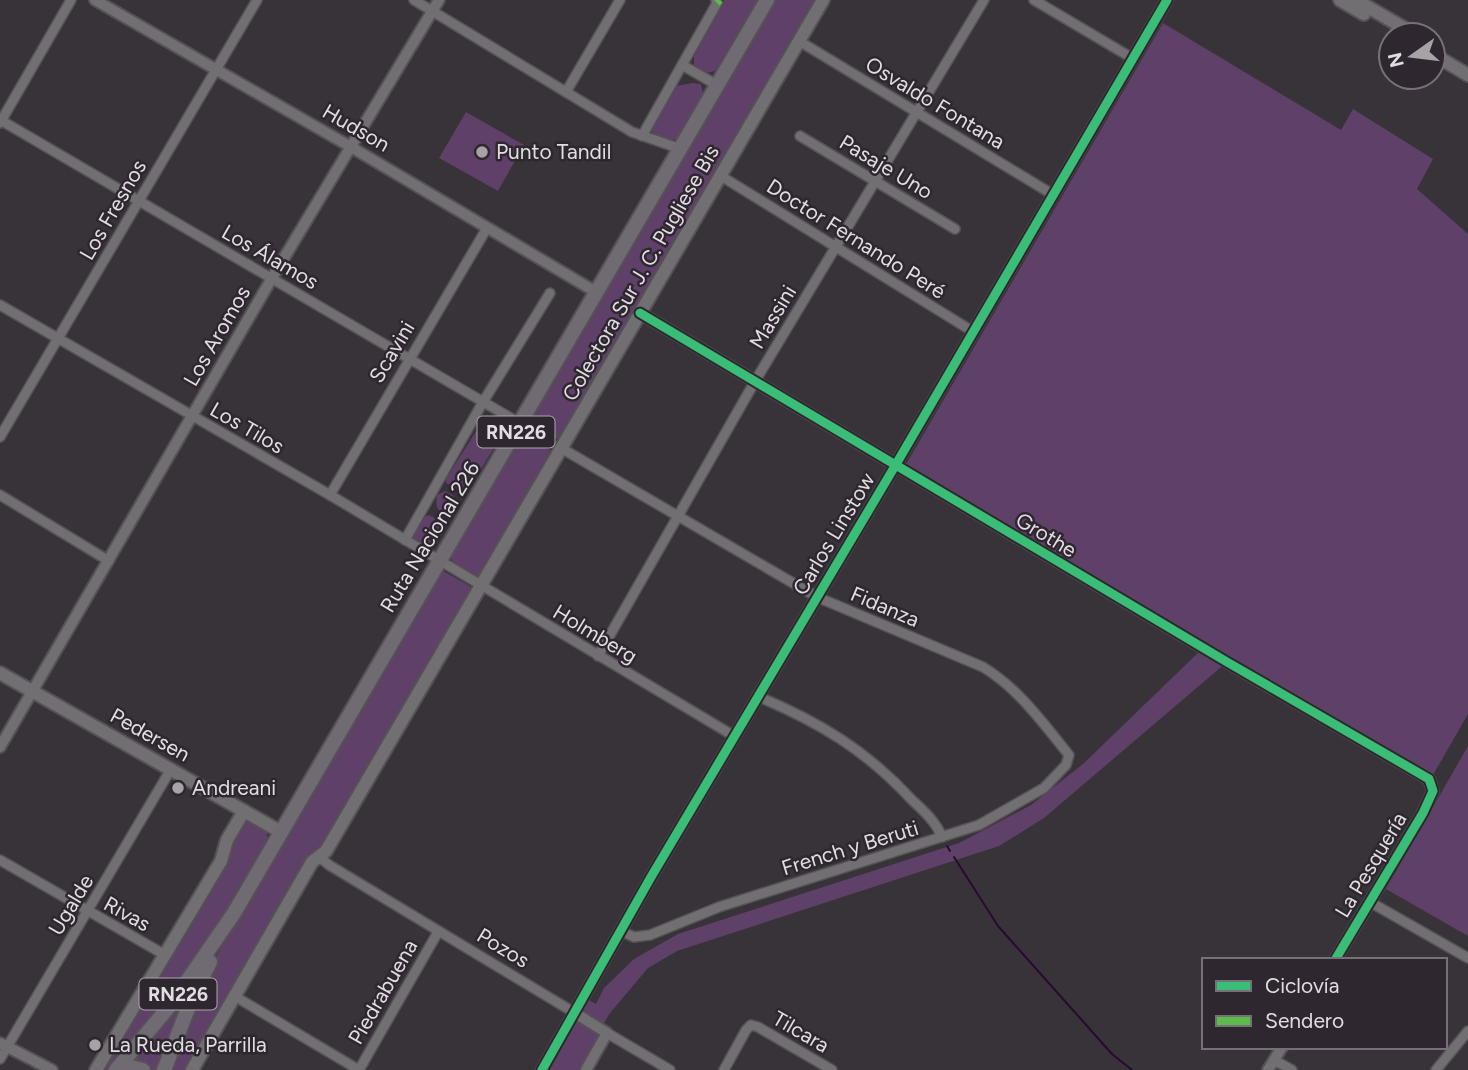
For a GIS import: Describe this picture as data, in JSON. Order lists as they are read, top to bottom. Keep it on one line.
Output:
{"streets":{"highway":["RN226","Ruta Nacional 226"],"main road":["Colectora Sur J. C. Pugliese Bis","Pedersen"],"street":["Osvaldo Fontana","Hudson","Pasaje Uno","Los Fresnos","Doctor Fernando Peré","Los Álamos","Massini","Los Aromos","Scavini","Los Tilos","Carlos Linstow","Grothe","Fidanza","Holmberg","French y Beruti","La Pesquería","Ugalde","Rivas","Pozos","Piedrabuena","Tilcara"]},"crossings":[["Osvaldo Fontana","Colectora Sur J. C. Pugliese Bis"],["Osvaldo Fontana","Massini"],["Osvaldo Fontana","Carlos Linstow"],["Hudson","Los Fresnos"],["Hudson","Los Aromos"],["Hudson","Scavini"],["Hudson","Ruta Nacional 226"],["Pasaje Uno","Massini"],["Los Fresnos","Los Álamos"],["Los Fresnos","Los Tilos"],["Doctor Fernando Peré","Colectora Sur J. C. Pugliese Bis"],["Doctor Fernando Peré","Massini"],["Doctor Fernando Peré","Carlos Linstow"],["Los Álamos","Los Aromos"],["Los Álamos","Scavini"],["Los Álamos","Ruta Nacional 226"],["Colectora Sur J. C. Pugliese Bis","Grothe"],["Colectora Sur J. C. Pugliese Bis","Fidanza"],["Colectora Sur J. C. Pugliese Bis","Holmberg"],["Colectora Sur J. C. Pugliese Bis","Pozos"],["Massini","Grothe"],["Massini","Fidanza"],["Massini","Holmberg"],["Los Aromos","Los Tilos"],["Los Aromos","Pedersen"],["Scavini","Los Tilos"],["Los Tilos","Ruta Nacional 226"],["Los Tilos","Holmberg"],["Carlos Linstow","Grothe"],["Carlos Linstow","Fidanza"],["Carlos Linstow","Holmberg"],["Carlos Linstow","French y Beruti"],["Carlos Linstow","Pozos"],["Grothe","La Pesquería"],["Ruta Nacional 226","Holmberg"],["Ruta Nacional 226","Pedersen"],["Fidanza","French y Beruti"],["Pedersen","Ugalde"],["Ugalde","Rivas"],["Pozos","Piedrabuena"]],"places":["Punto Tandil","Andreani","La Rueda, Parrilla"],"legend":["Ciclovía","Sendero"],"north":"left"}
